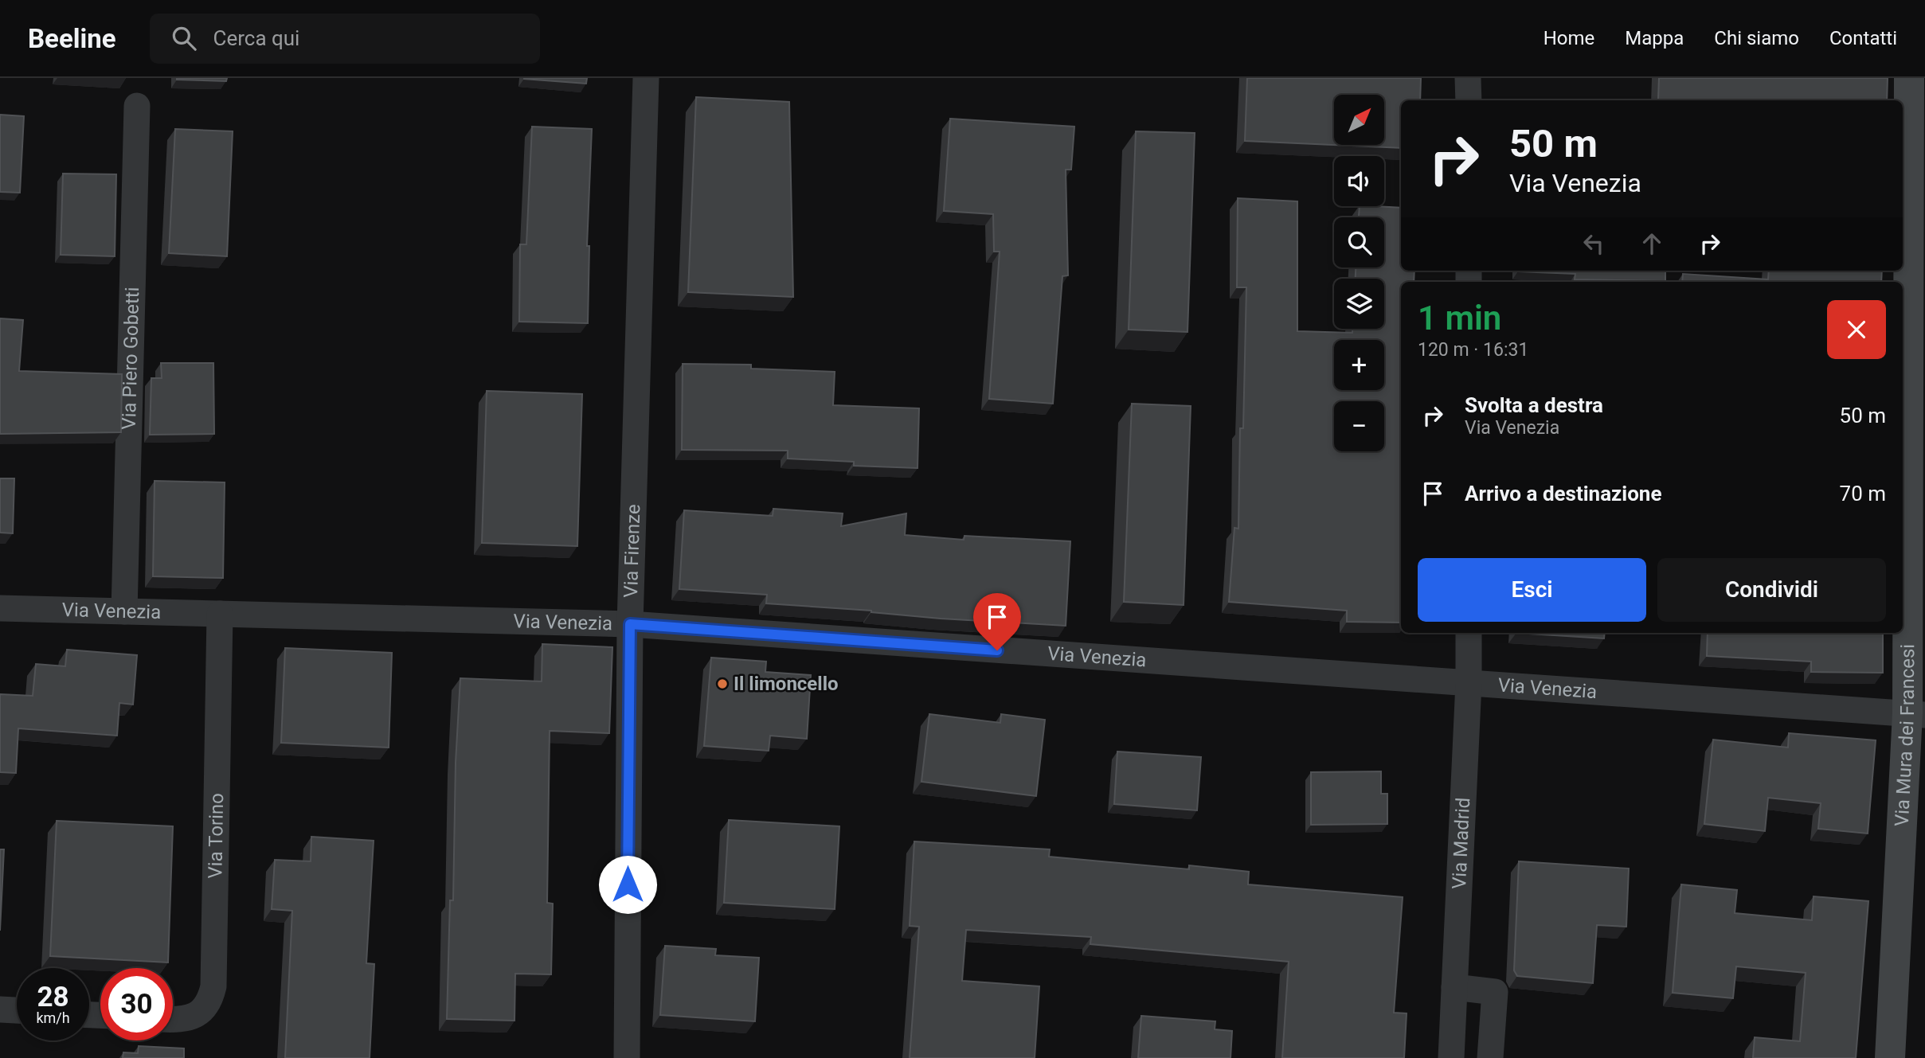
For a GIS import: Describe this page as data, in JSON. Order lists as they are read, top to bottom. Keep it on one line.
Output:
{"streets":{"street":["Via Piero Gobetti","Via Firenze","Via Venezia","Via Mura dei Francesi","Via Torino","Via Madrid"]},"crossings":[["Via Piero Gobetti","Via Venezia"],["Via Firenze","Via Venezia"],["Via Venezia","Via Mura dei Francesi"],["Via Venezia","Via Torino"],["Via Venezia","Via Madrid"]],"places":["Il limoncello"],"north":"top right","page":{"header":"Beeline","search":"Cerca qui","nav":["Home","Mappa","Chi siamo","Contatti"],"map_buttons":["+","−"],"turn":["50 m","Via Venezia"],"heading":["1 min","120 m · 16:31"],"list":[{"name":"Svolta a destra","note":"Via Venezia","value":"50 m"},{"name":"Arrivo a destinazione","value":"70 m"}],"buttons":["Esci","Condividi"],"speed":"28 km/h","limit":"30"}}
